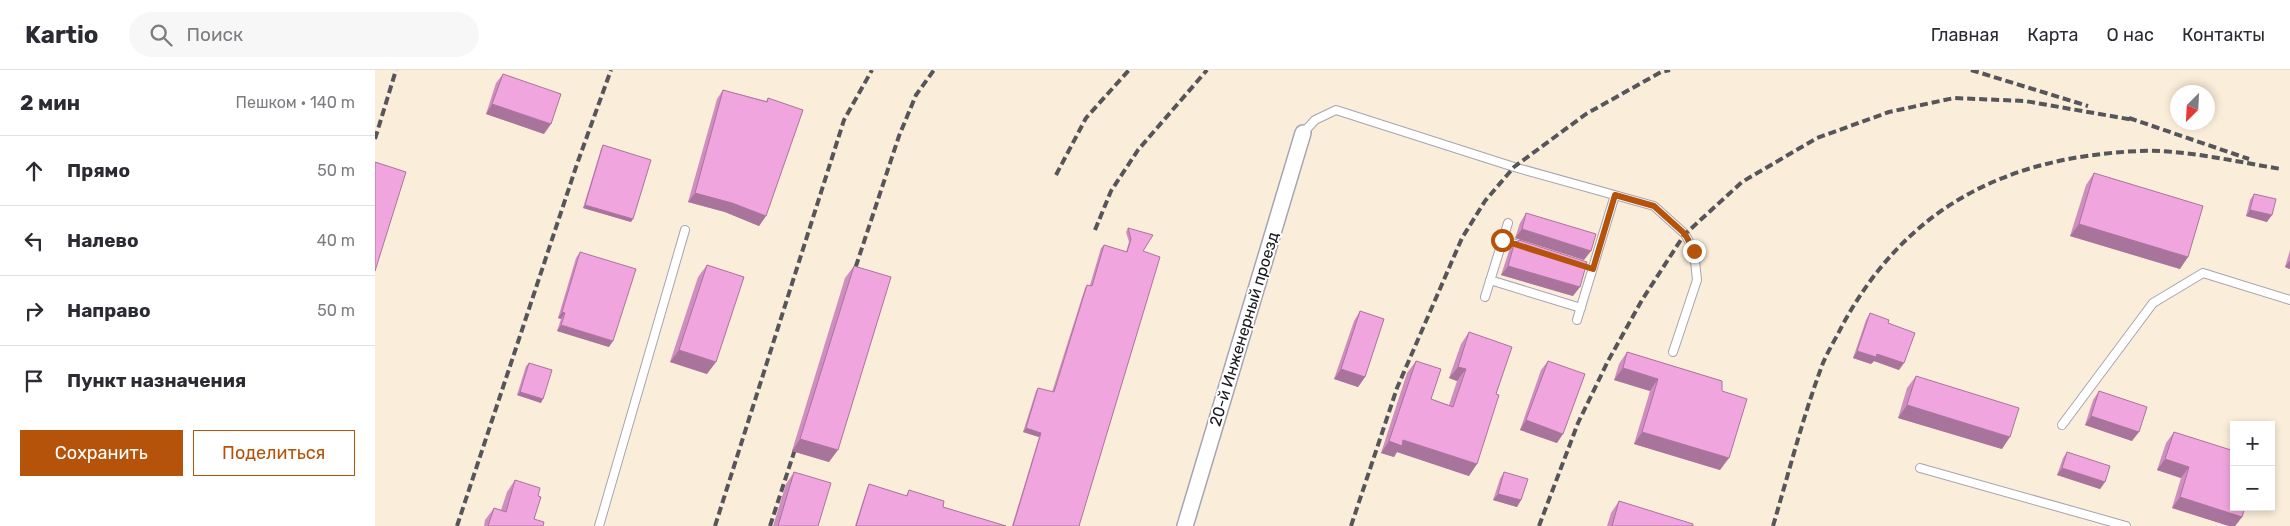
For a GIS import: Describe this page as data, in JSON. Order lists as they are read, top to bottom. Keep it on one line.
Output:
{"streets":{"street":["20-й Инженерный проезд"]},"north":"bottom left","page":{"header":"Kartio","search":"Поиск","nav":["Главная","Карта","О нас","Контакты"],"heading":["2 мин","Пешком · 140 m"],"list":[["Прямо","50 m"],["Налево","40 m"],["Направо","50 m"],"Пункт назначения"],"buttons":["Сохранить","Поделиться"],"map_buttons":["+","−"]}}
